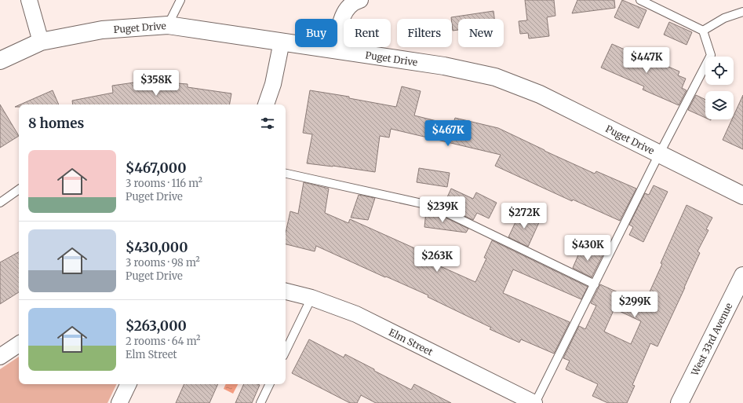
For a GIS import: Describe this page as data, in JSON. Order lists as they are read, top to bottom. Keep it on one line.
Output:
{"streets":{"street":["Puget Drive","West 33rd Avenue","Elm Street"]},"page":{"chip":["Buy","Rent","Filters","New"],"price":["$447K","$358K","$467K","$239K","$272K","$430K","$263K","$299K"],"heading":"8 homes","list":[{"name":"$467,000","note":"3 rooms · 116 m² · Puget Drive"},{"name":"$430,000","note":"3 rooms · 98 m² · Puget Drive"},{"name":"$263,000","note":"2 rooms · 64 m² · Elm Street"}]}}
